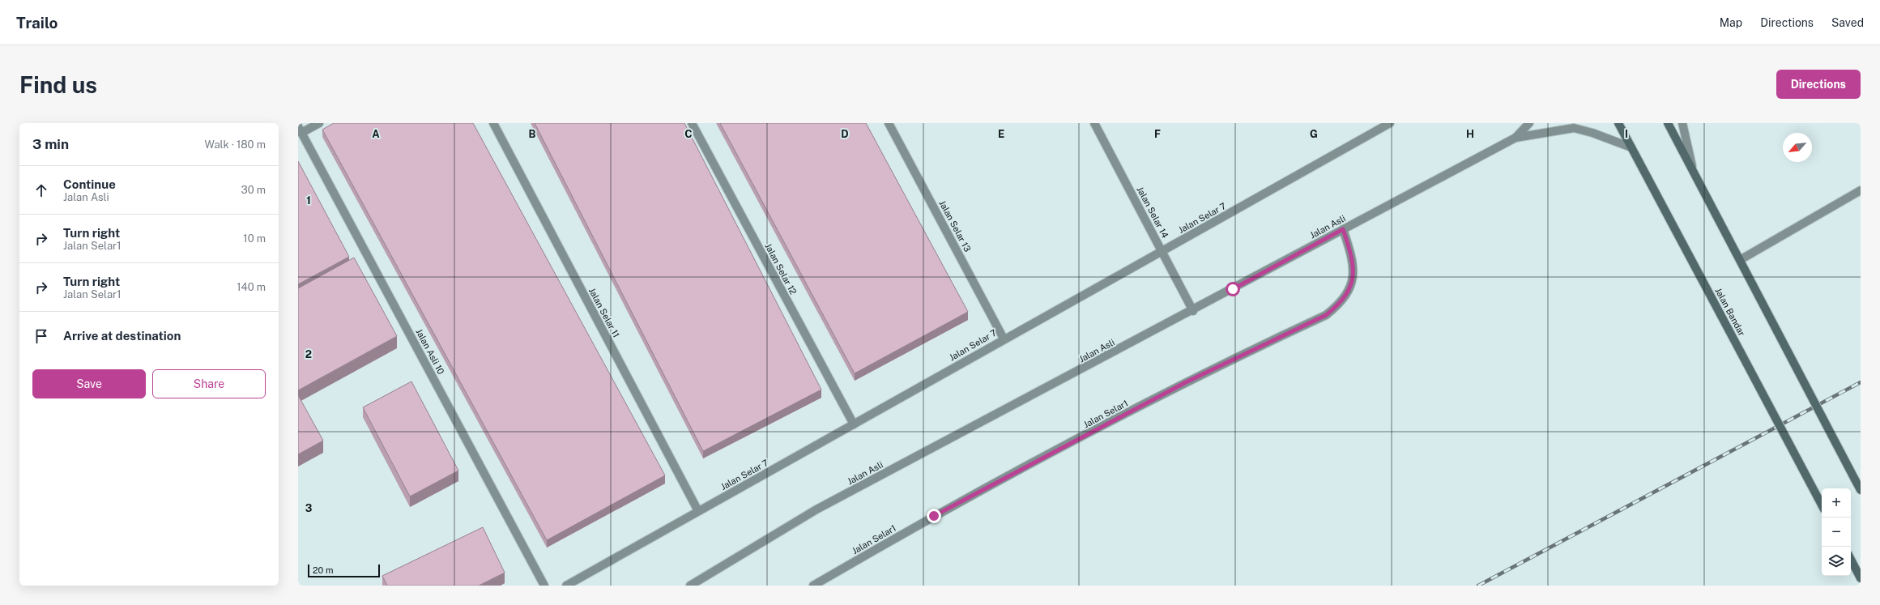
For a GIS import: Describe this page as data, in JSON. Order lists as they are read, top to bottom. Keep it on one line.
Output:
{"streets":{"main road":["Jalan Bandar"],"street":["Jalan Selar 14","Jalan Selar 7","Jalan Selar 13","Jalan Asli","Jalan Selar 12","Jalan Selar 11","Jalan Asli 10","Jalan Selar1"]},"crossings":[["Jalan Selar 14","Jalan Selar 7"],["Jalan Selar 14","Jalan Asli"],["Jalan Selar 7","Jalan Selar 13"],["Jalan Selar 7","Jalan Selar 12"],["Jalan Selar 7","Jalan Selar 11"],["Jalan Asli","Jalan Bandar"],["Jalan Asli","Jalan Selar1"]],"scale_bar":"20 m","north":"bottom left","page":{"header":"Trailo","nav":["Map","Directions","Saved"],"buttons":["Directions",["Save","Share"]],"title":"Find us","heading":["3 min","Walk · 180 m"],"list":[["Continue","Jalan Asli","30 m"],["Turn right","Jalan Selar1","10 m"],["Turn right","Jalan Selar1","140 m"],"Arrive at destination"],"map_buttons":["+","−"],"scale":"20 m"},"grid":{"columns":["A","B","C","D","E","F","G","H","I"],"rows":["1","2","3"]}}
